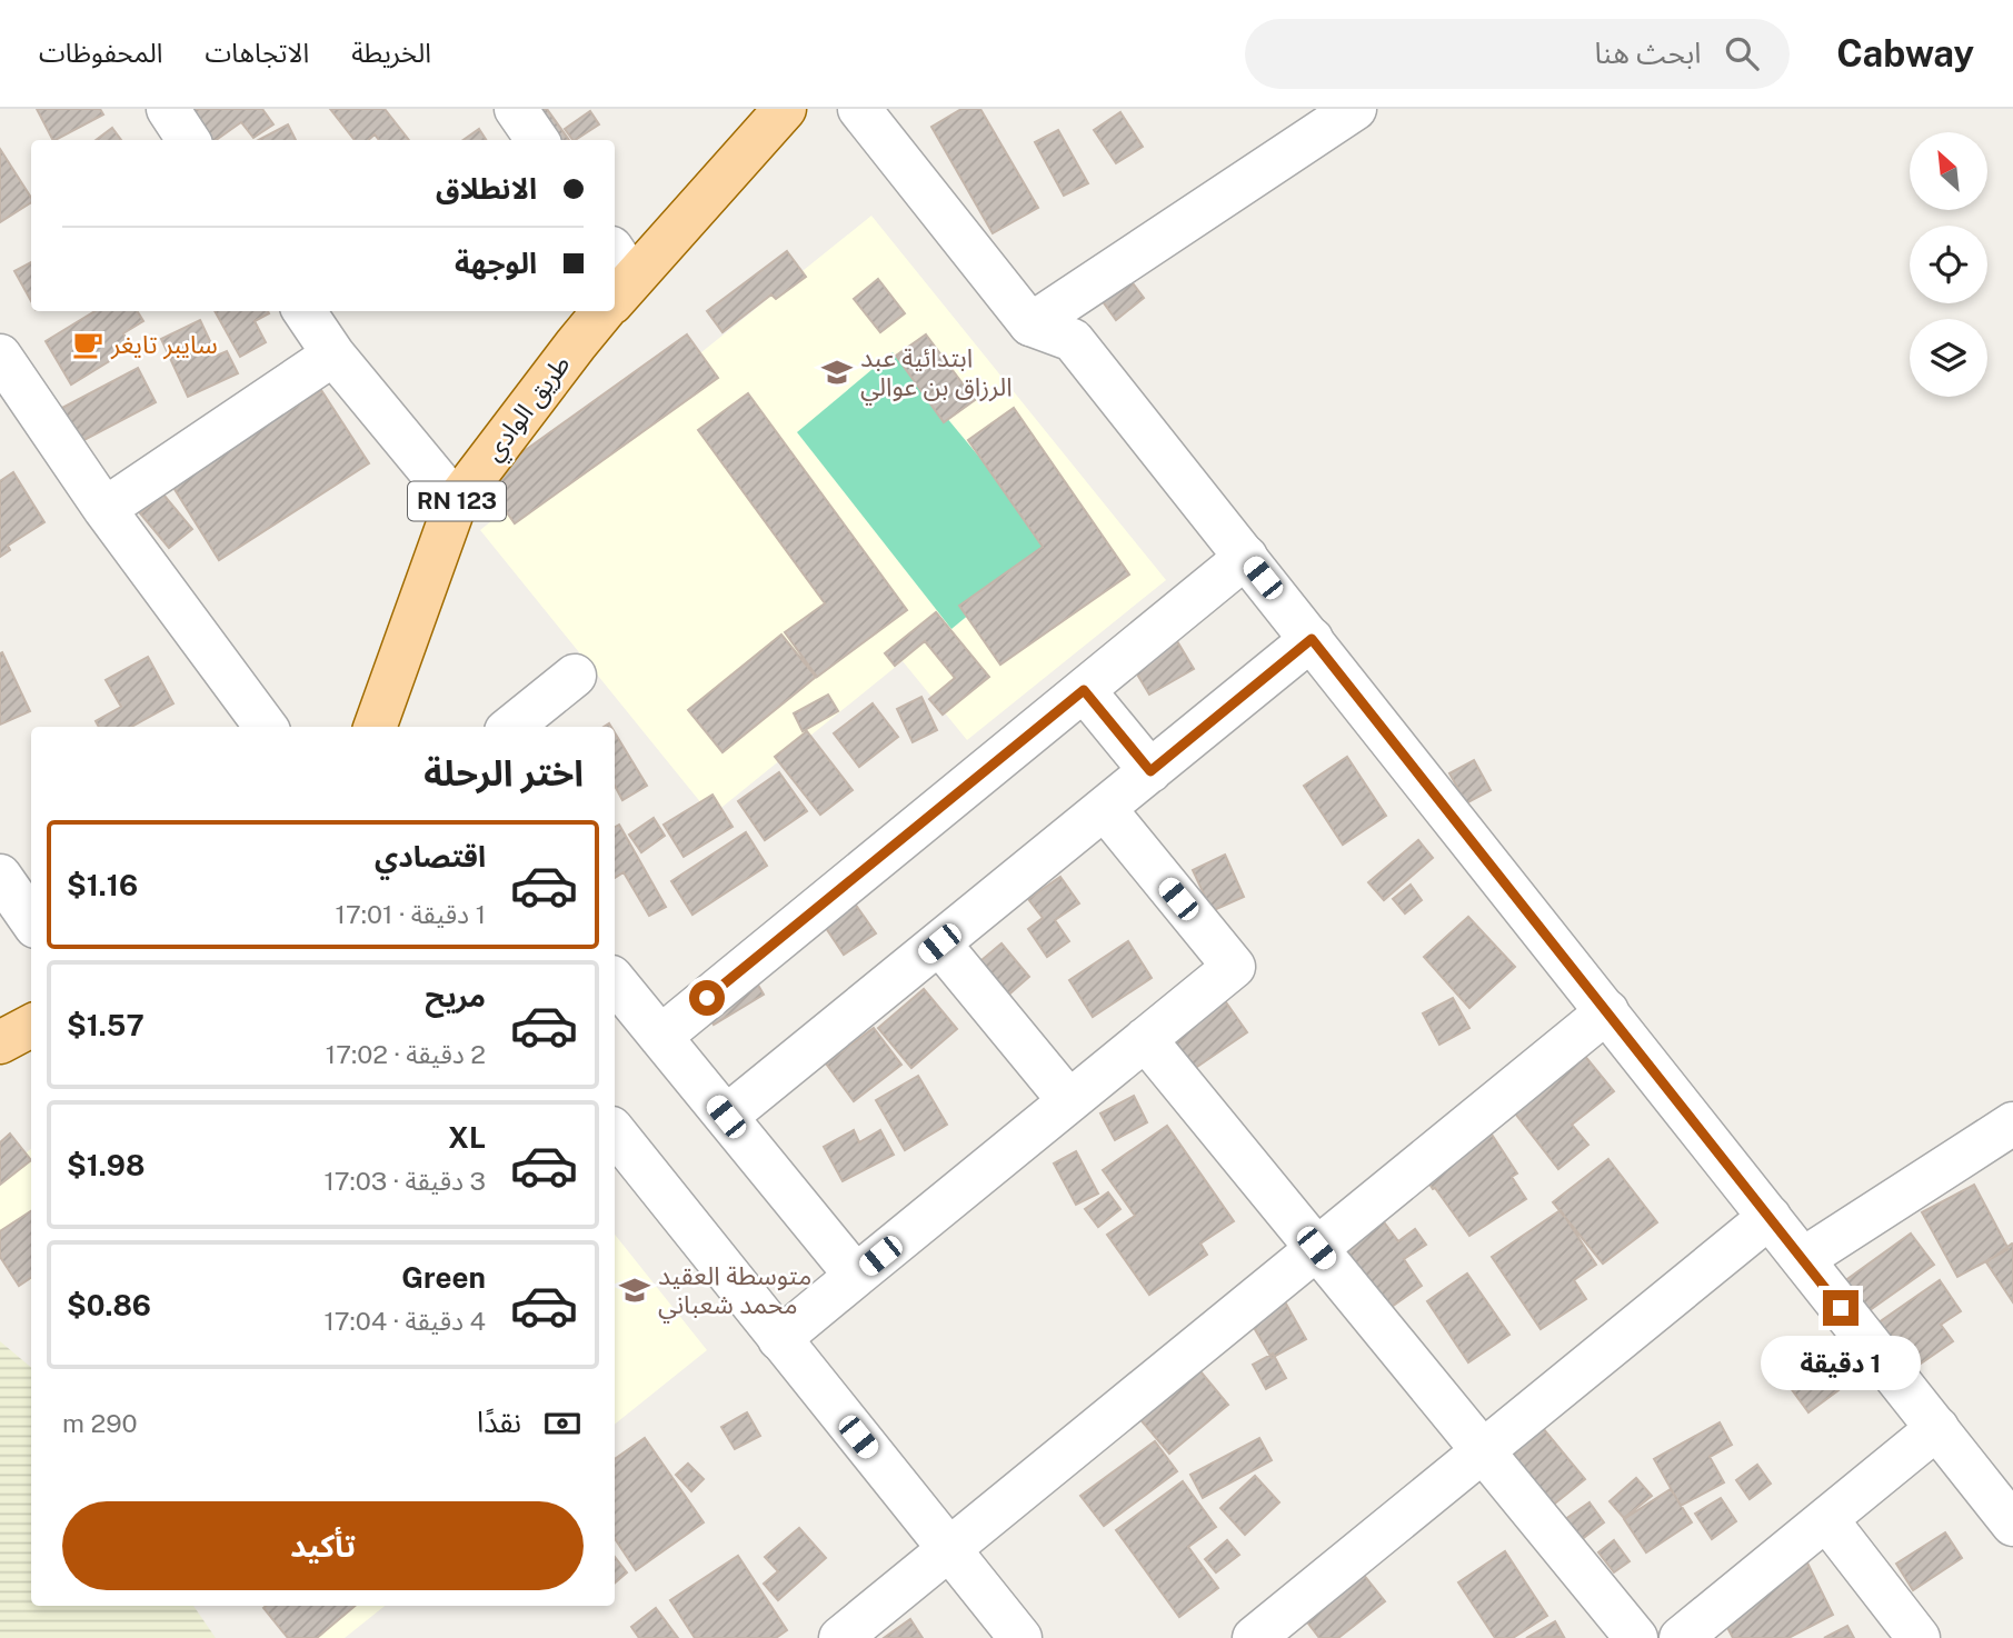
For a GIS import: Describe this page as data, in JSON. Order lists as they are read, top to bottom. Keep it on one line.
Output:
{"streets":{"main road":["طريق الوادي","RN 123"]},"places":{"cafe":["سايبر تايغر"],"school or university":["ابتدائية عبد الرزاق بن عوالي","متوسطة العقيد محمد شعباني"]},"north":"top left","page":{"header":"Cabway","search":"ابحث هنا","nav":["الخريطة","الاتجاهات","المحفوظات"],"banner":["الانطلاق","الوجهة"],"heading":"اختر الرحلة","list":[{"name":"اقتصادي","note":"1 دقيقة · 17:01","value":"$1.16"},{"name":"مريح","note":"2 دقيقة · 17:02","value":"$1.57"},{"name":"XL","note":"3 دقيقة · 17:03","value":"$1.98"},{"name":"Green","note":"4 دقيقة · 17:04","value":"$0.86"}],"bubble":"1 دقيقة","pay":["نقدًا","290 m"],"buttons":"تأكيد"}}
